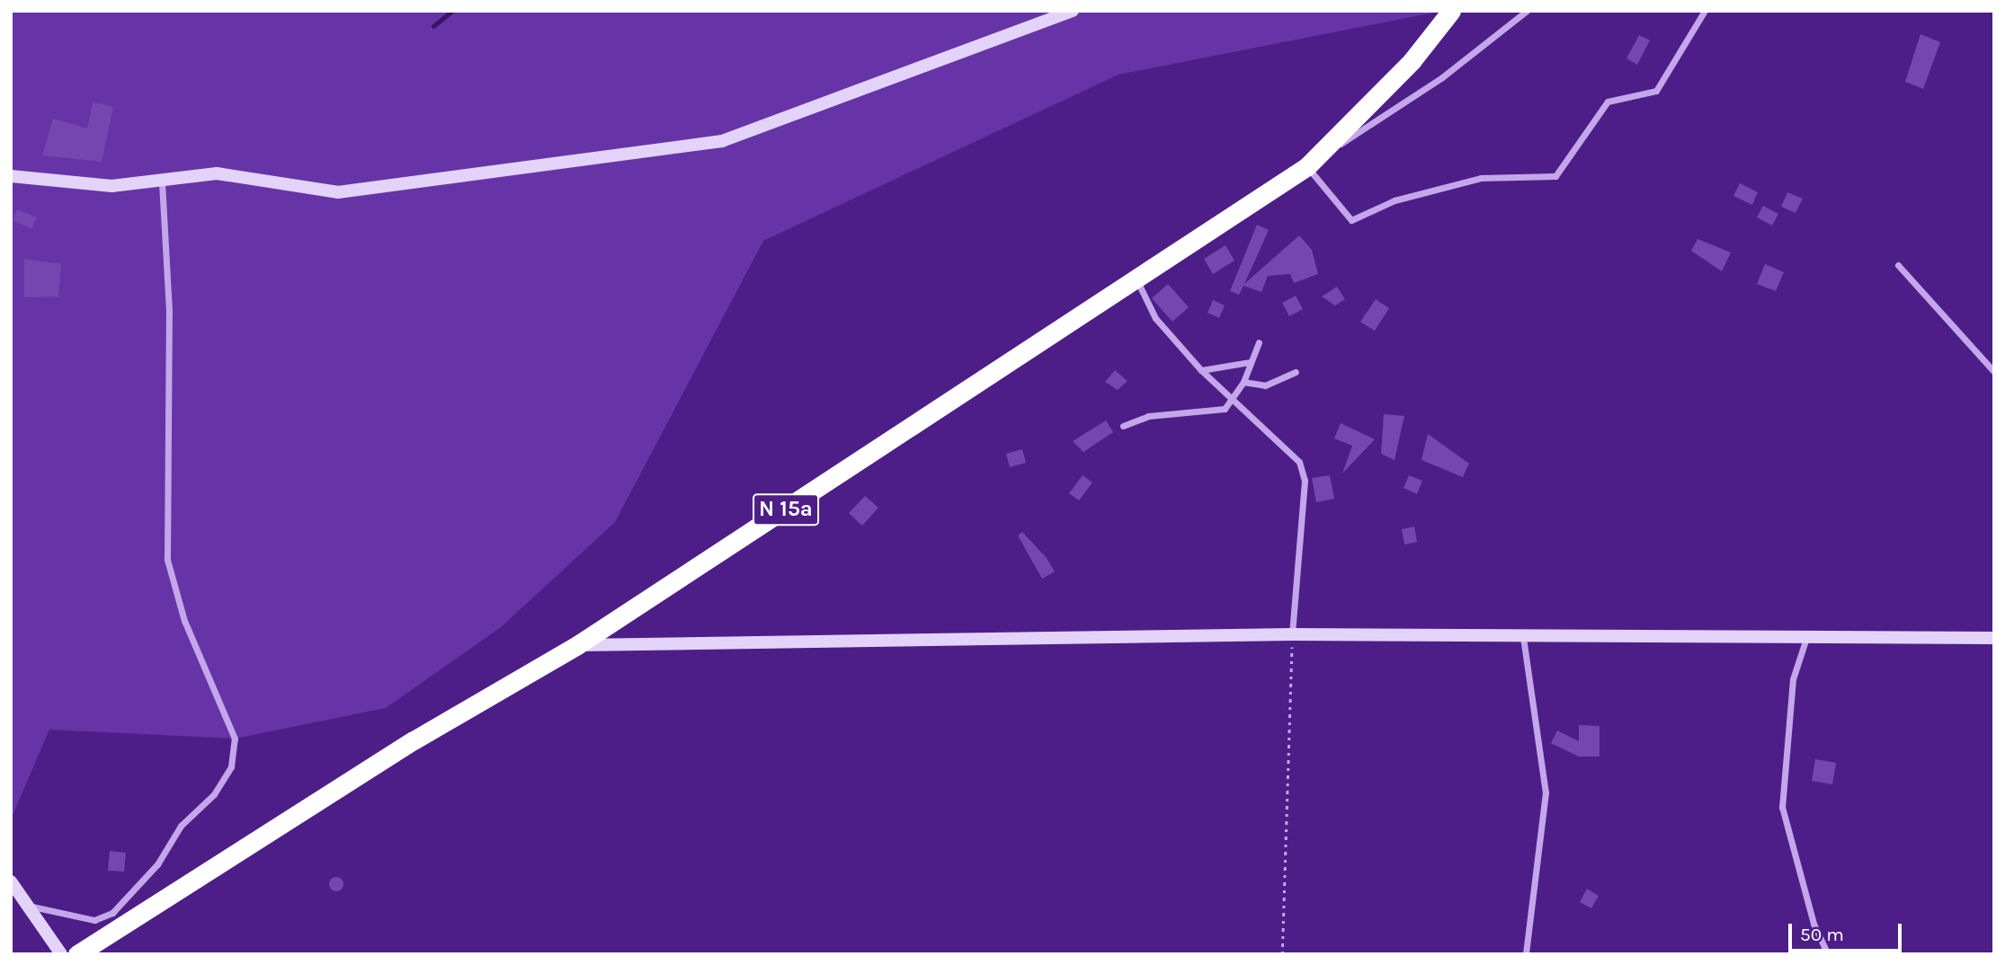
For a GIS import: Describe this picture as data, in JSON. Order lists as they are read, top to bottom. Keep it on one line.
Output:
{"streets":{"highway":["N 15a"]},"scale_bar":"50 m"}
